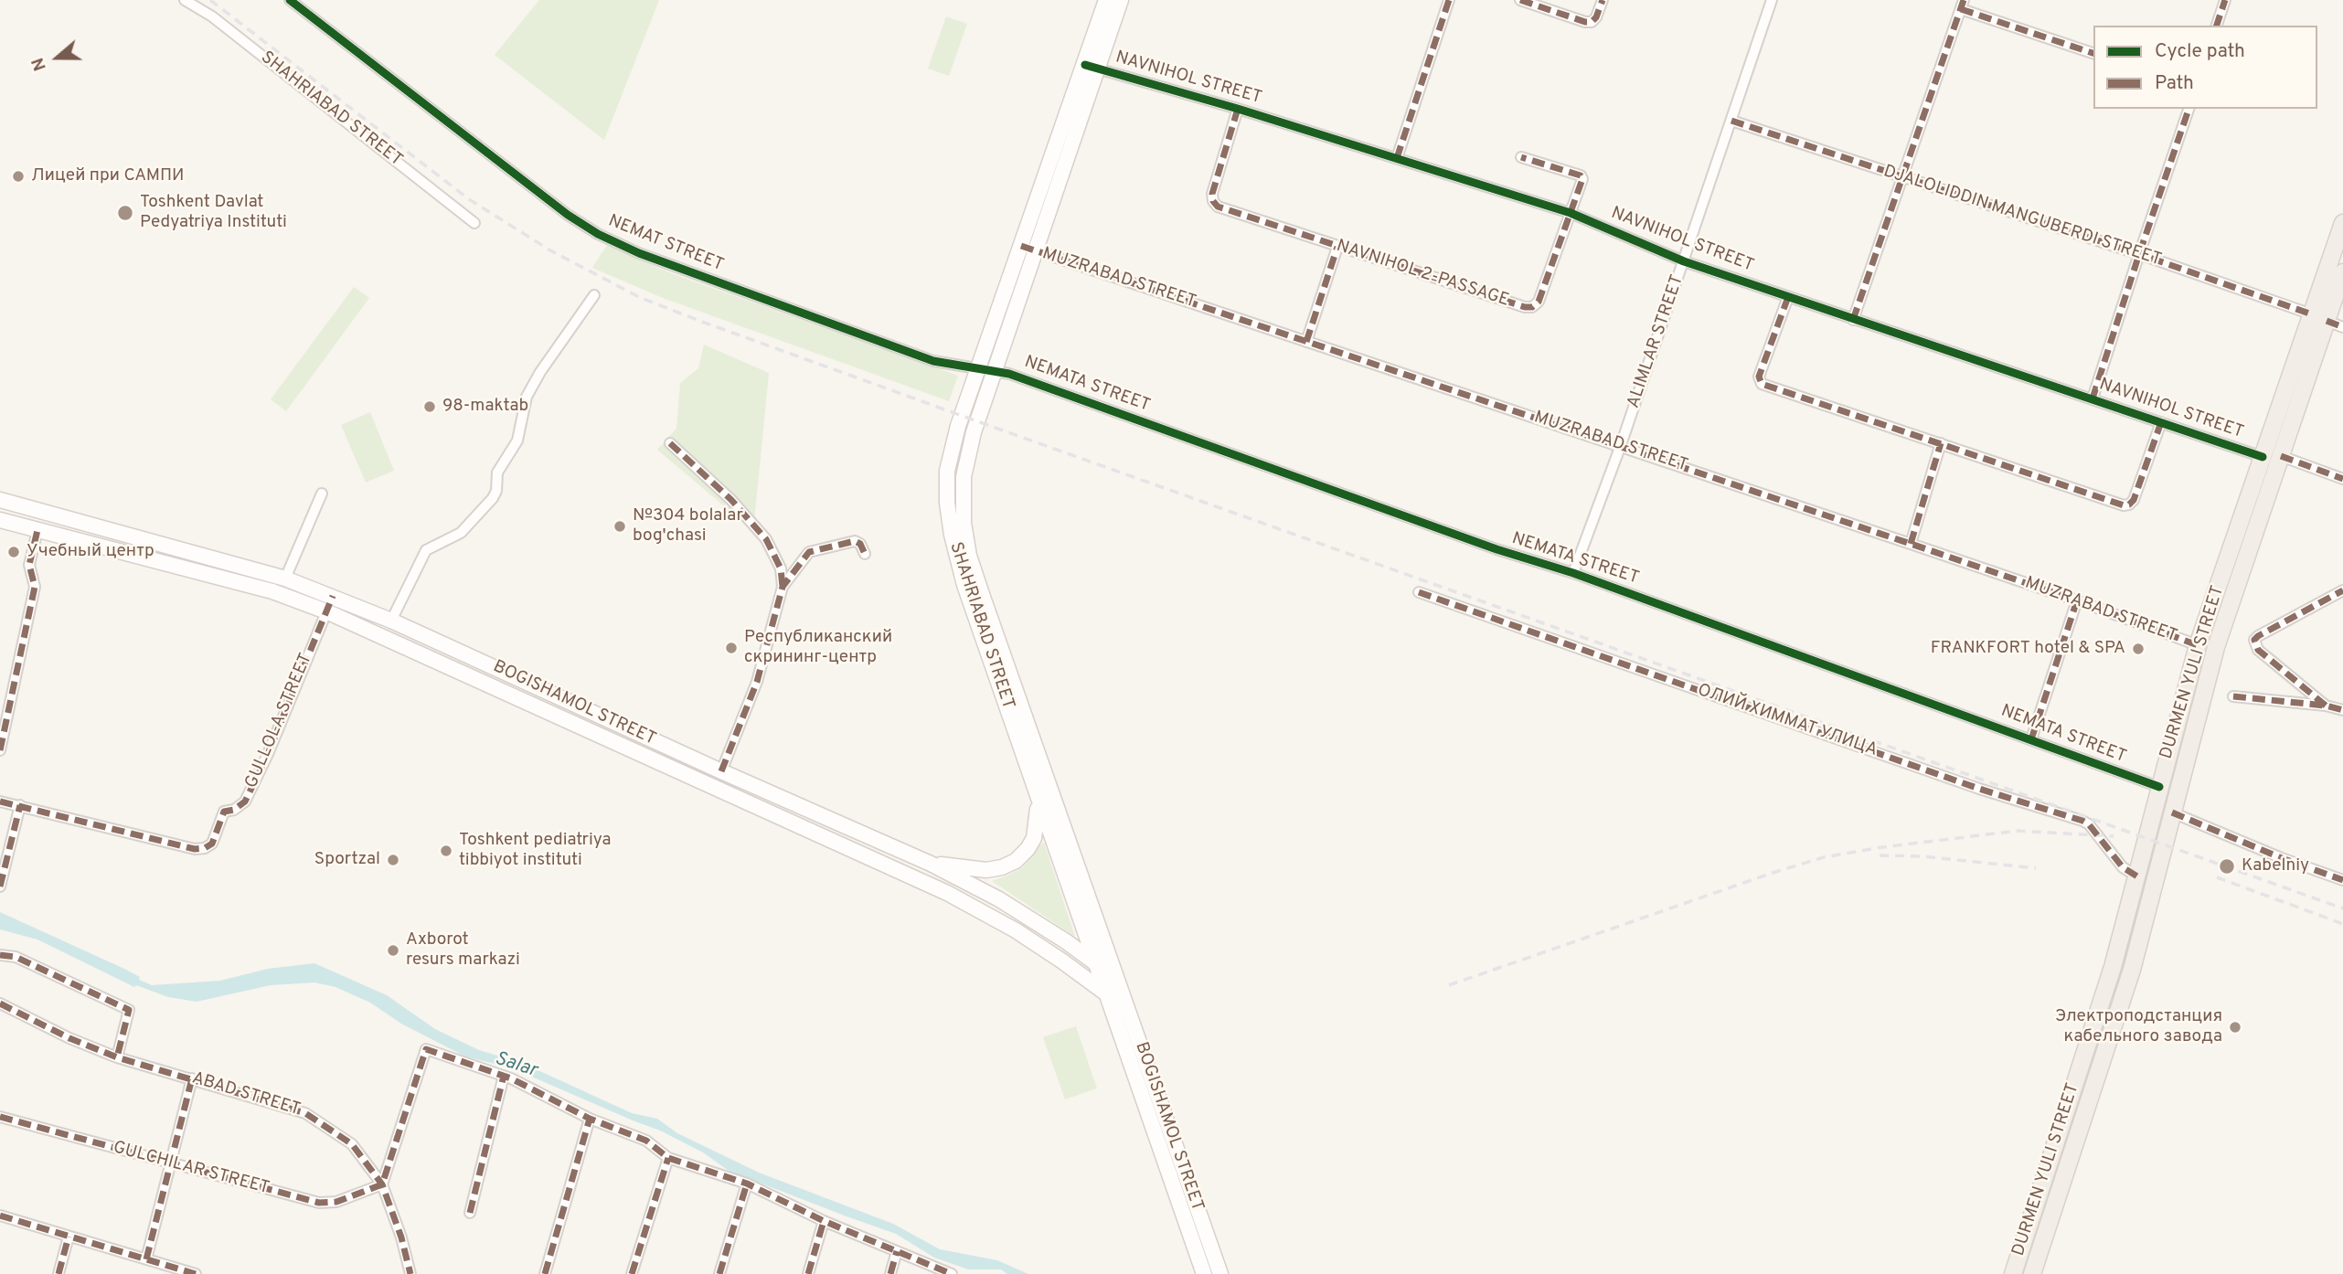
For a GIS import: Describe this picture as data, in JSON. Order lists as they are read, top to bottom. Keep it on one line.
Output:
{"streets":{"main road":["SHAHRIABAD STREET","DURMEN YULI STREET","BOGISHAMOL STREET"],"street":["NAVNIHOL STREET","DJALOLIDDIN MANGUBERDI STREET","NEMAT STREET","NAVNIHOL 2-PASSAGE","MUZRABAD STREET","АLIMLAR STREET","NEMATA STREET","GULLOLA STREET","ОЛИЙ ХИММАТ УЛИЦА","ABAD STREET","GULCHILAR STREET"]},"crossings":[["NAVNIHOL STREET","SHAHRIABAD STREET"],["NAVNIHOL STREET","NAVNIHOL 2-PASSAGE"],["NAVNIHOL STREET","АLIMLAR STREET"],["NAVNIHOL STREET","DURMEN YULI STREET"],["SHAHRIABAD STREET","NEMAT STREET"],["SHAHRIABAD STREET","MUZRABAD STREET"],["SHAHRIABAD STREET","NEMATA STREET"],["SHAHRIABAD STREET","BOGISHAMOL STREET"],["DJALOLIDDIN MANGUBERDI STREET","АLIMLAR STREET"],["DJALOLIDDIN MANGUBERDI STREET","DURMEN YULI STREET"],["NEMAT STREET","NEMATA STREET"],["MUZRABAD STREET","АLIMLAR STREET"],["MUZRABAD STREET","DURMEN YULI STREET"],["АLIMLAR STREET","NEMATA STREET"],["NEMATA STREET","DURMEN YULI STREET"],["DURMEN YULI STREET","ОЛИЙ ХИММАТ УЛИЦА"],["BOGISHAMOL STREET","GULLOLA STREET"],["ABAD STREET","GULCHILAR STREET"]],"water":["Salar"],"places":["Лицей при САМПИ","Toshkent Davlat Pedyatriya Instituti","98-maktab","№304 bolalar bog'chasi","Учебный центр","Республиканский скрининг-центр","FRANKFORT hotel & SPA","Toshkent pediatriya tibbiyot instituti","Sportzal","Kabelniy","Axborot resurs markazi","Электроподстанция кабельного завода"],"legend":["Cycle path","Path"],"north":"left"}
